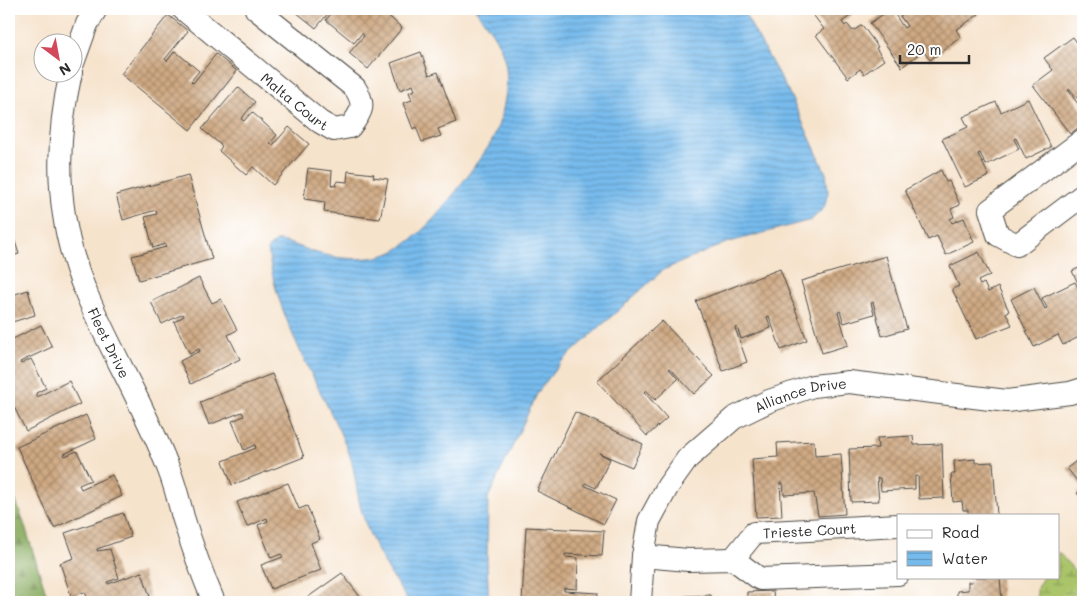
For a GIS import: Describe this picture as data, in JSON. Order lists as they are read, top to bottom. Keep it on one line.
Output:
{"streets":{"street":["Malta Court","Fleet Drive","Alliance Drive","Trieste Court"]},"legend":["Road","Water"],"scale_bar":"20 m","north":"bottom right"}
